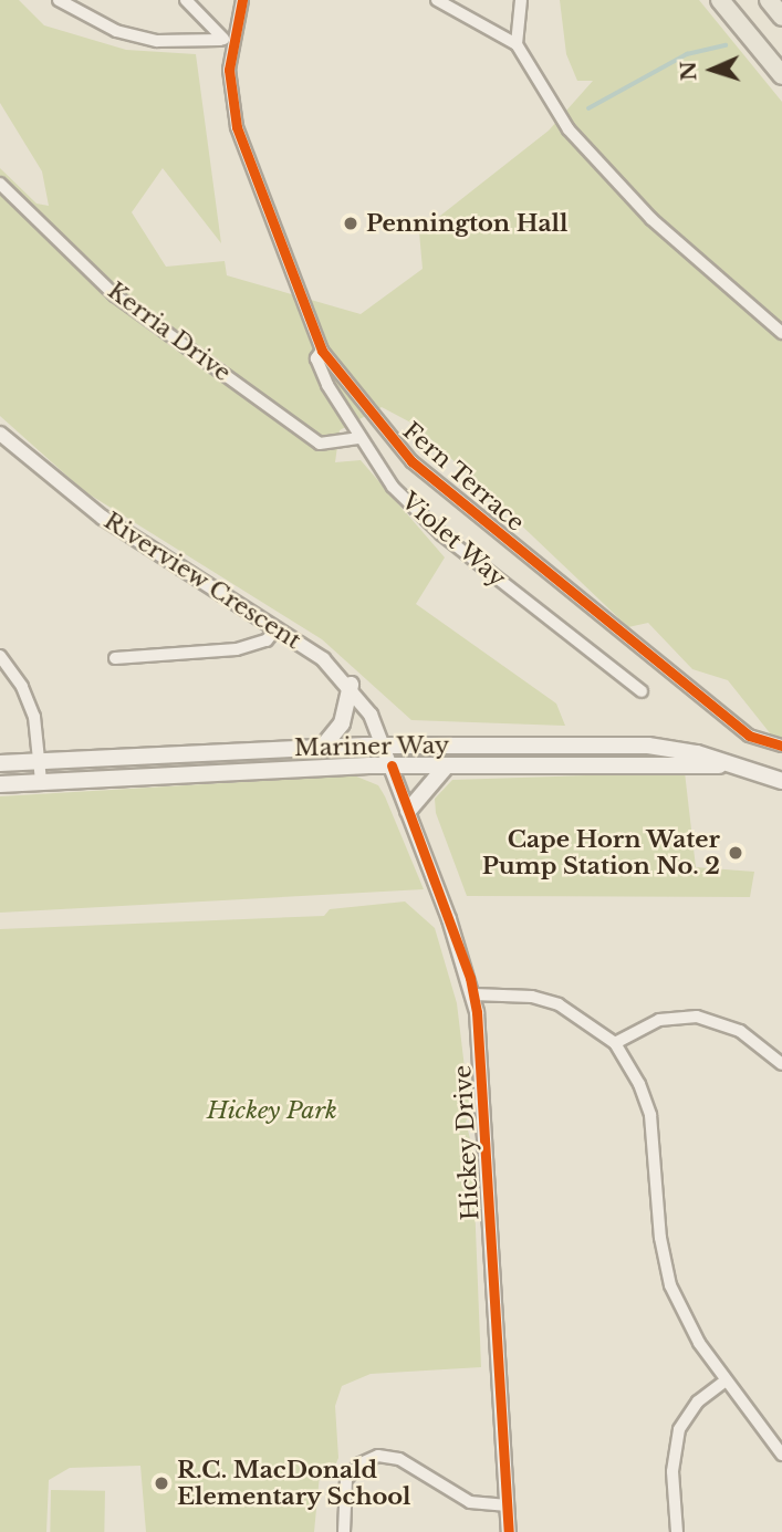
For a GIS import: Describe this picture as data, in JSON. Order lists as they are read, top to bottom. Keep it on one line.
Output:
{"streets":{"main road":["Mariner Way"],"street":["Kerria Drive","Fern Terrace","Violet Way","Riverview Crescent","Hickey Drive"]},"crossings":[["Kerria Drive","Violet Way"],["Fern Terrace","Violet Way"],["Riverview Crescent","Mariner Way"],["Riverview Crescent","Hickey Drive"],["Mariner Way","Hickey Drive"]],"parks":["Hickey Park"],"places":["Pennington Hall","Cape Horn Water Pump Station No. 2","R.C. MacDonald Elementary School"],"north":"left"}
